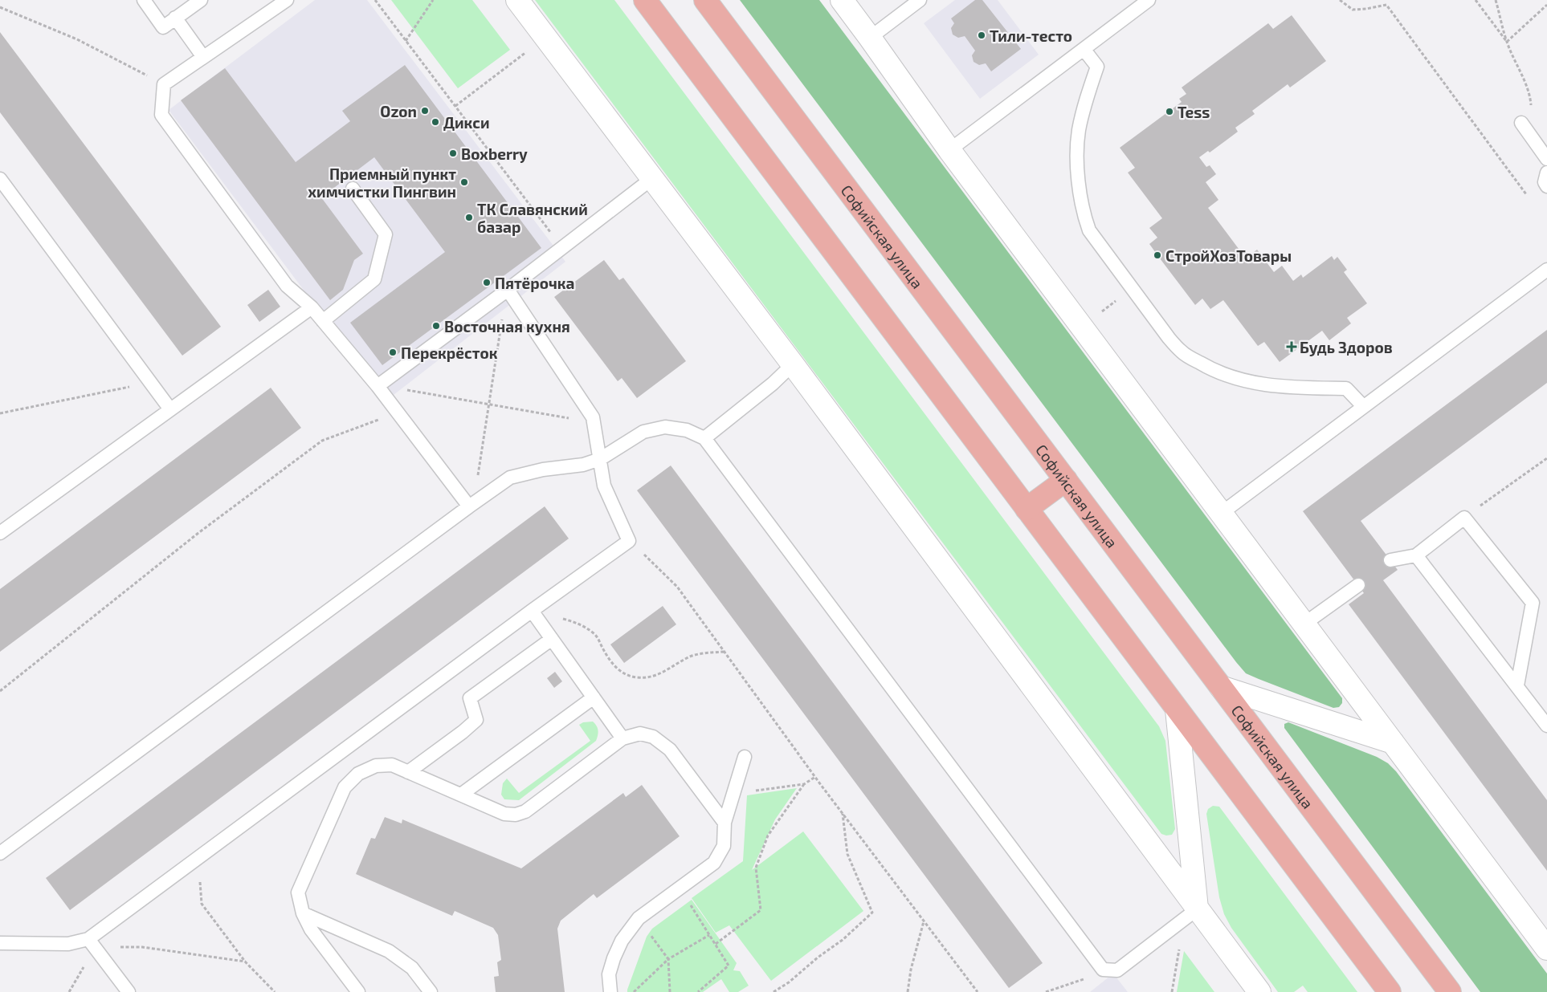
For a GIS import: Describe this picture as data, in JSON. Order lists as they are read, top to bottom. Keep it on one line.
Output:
{"streets":{"main road":["Софийская улица"]},"places":{"other":["Тили-тесто","Ozon","Tess","Дикси","Boxberry","Приемный пункт химчистки Пингвин","ТК Славянский базар","СтройХозТовары","Пятёрочка","Восточная кухня","Перекрёсток"],"health":["Будь Здоров"]}}
